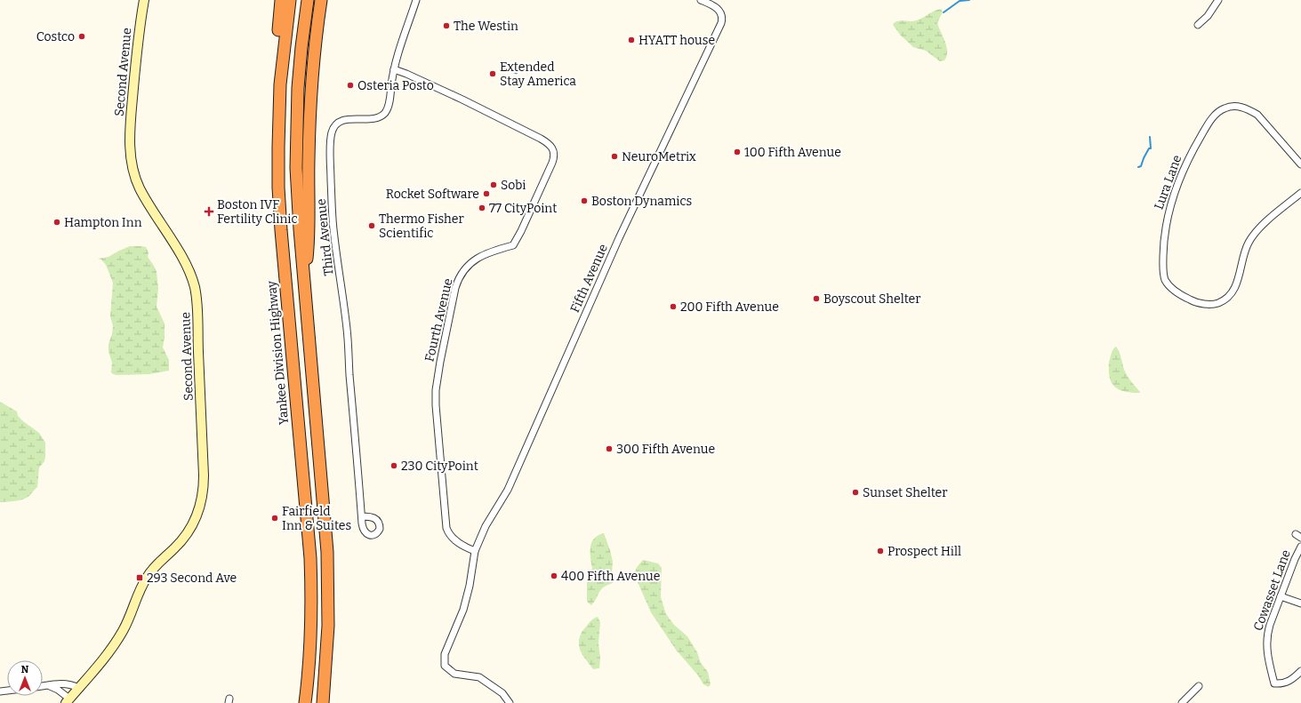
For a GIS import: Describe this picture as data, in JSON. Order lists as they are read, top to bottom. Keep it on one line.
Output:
{"streets":{"highway":["Yankee Division Highway"],"street":["Second Avenue","Lura Lane","Third Avenue","Fifth Avenue","Fourth Avenue","Cowasset Lane"]},"crossings":[["Third Avenue","Fourth Avenue"],["Fifth Avenue","Fourth Avenue"]],"places":{"other":["The Westin","Costco","HYATT house","Extended Stay America","Osteria Posto","100 Fifth Avenue","NeuroMetrix","Sobi","Rocket Software","Boston Dynamics","77 CityPoint","Hampton Inn","Thermo Fisher Scientific","Boyscout Shelter","200 Fifth Avenue","300 Fifth Avenue","230 CityPoint","Sunset Shelter","Fairfield Inn & Suites","Prospect Hill","400 Fifth Avenue"],"health":["Boston IVF Fertility Clinic"],"transit":["293 Second Ave"]},"north":"top"}
